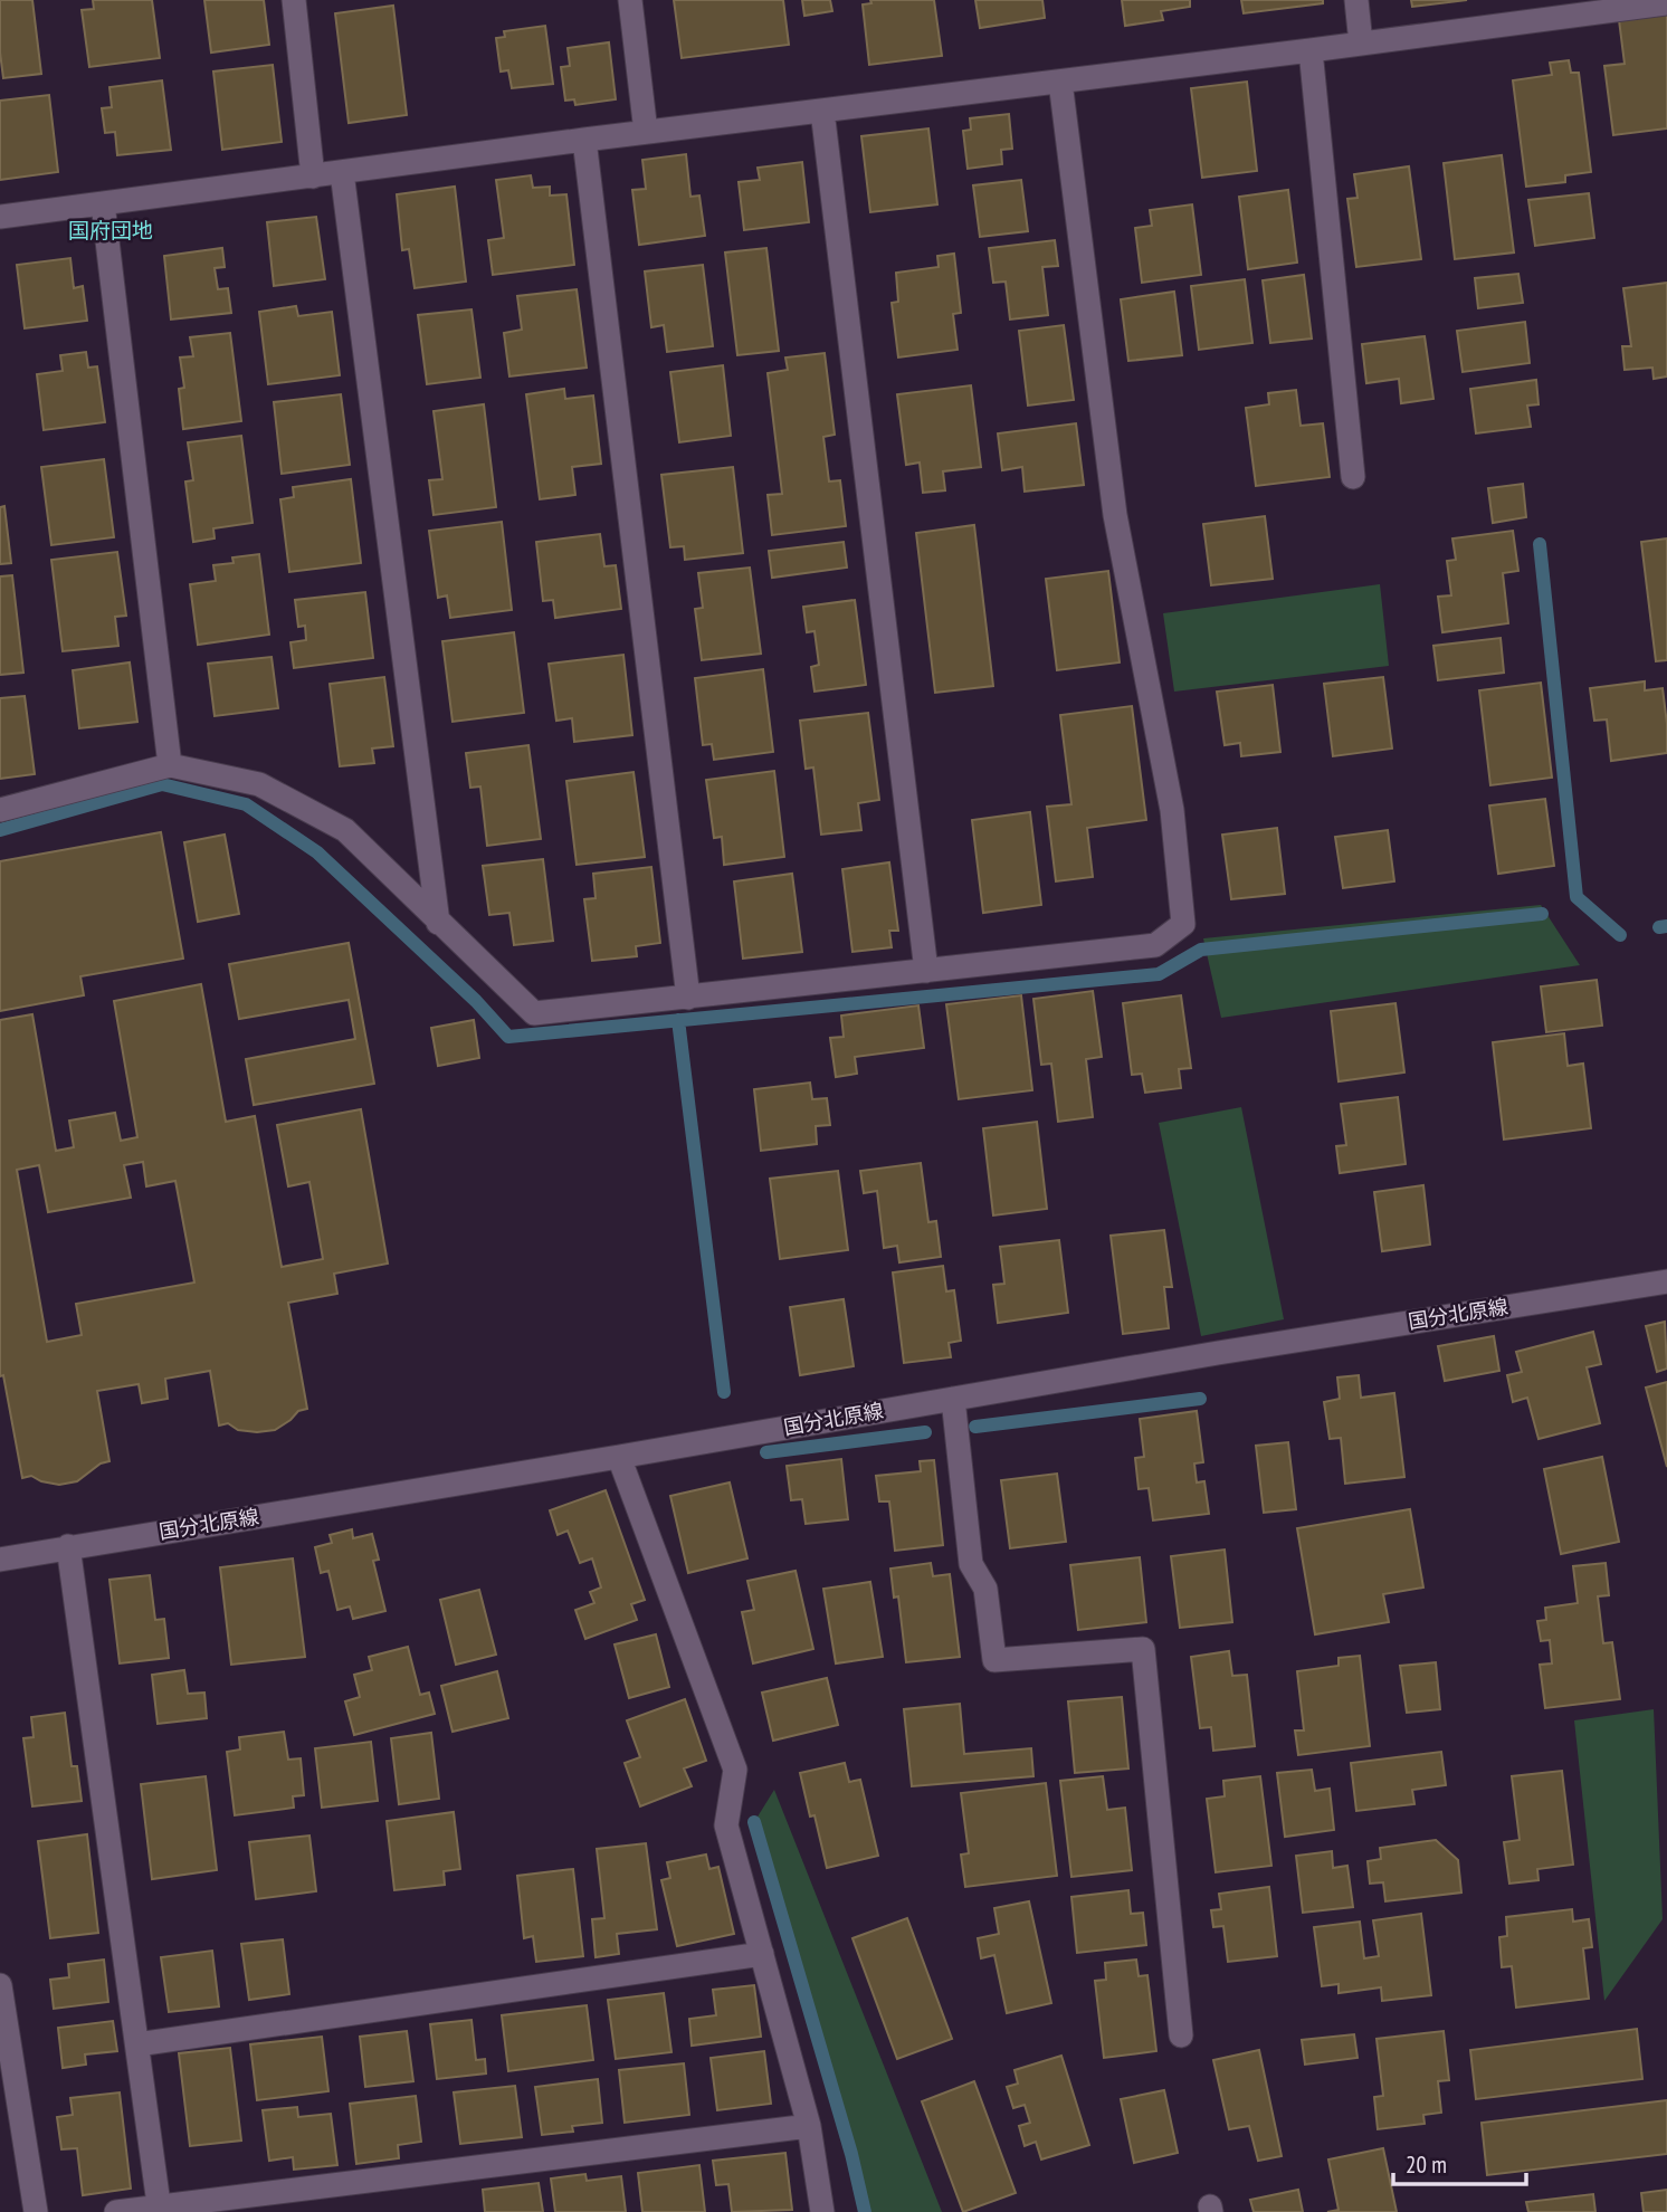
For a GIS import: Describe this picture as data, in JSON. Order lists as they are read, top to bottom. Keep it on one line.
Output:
{"streets":{"street":["国分北原線"]},"districts":["国府団地"],"scale_bar":"20 m"}
